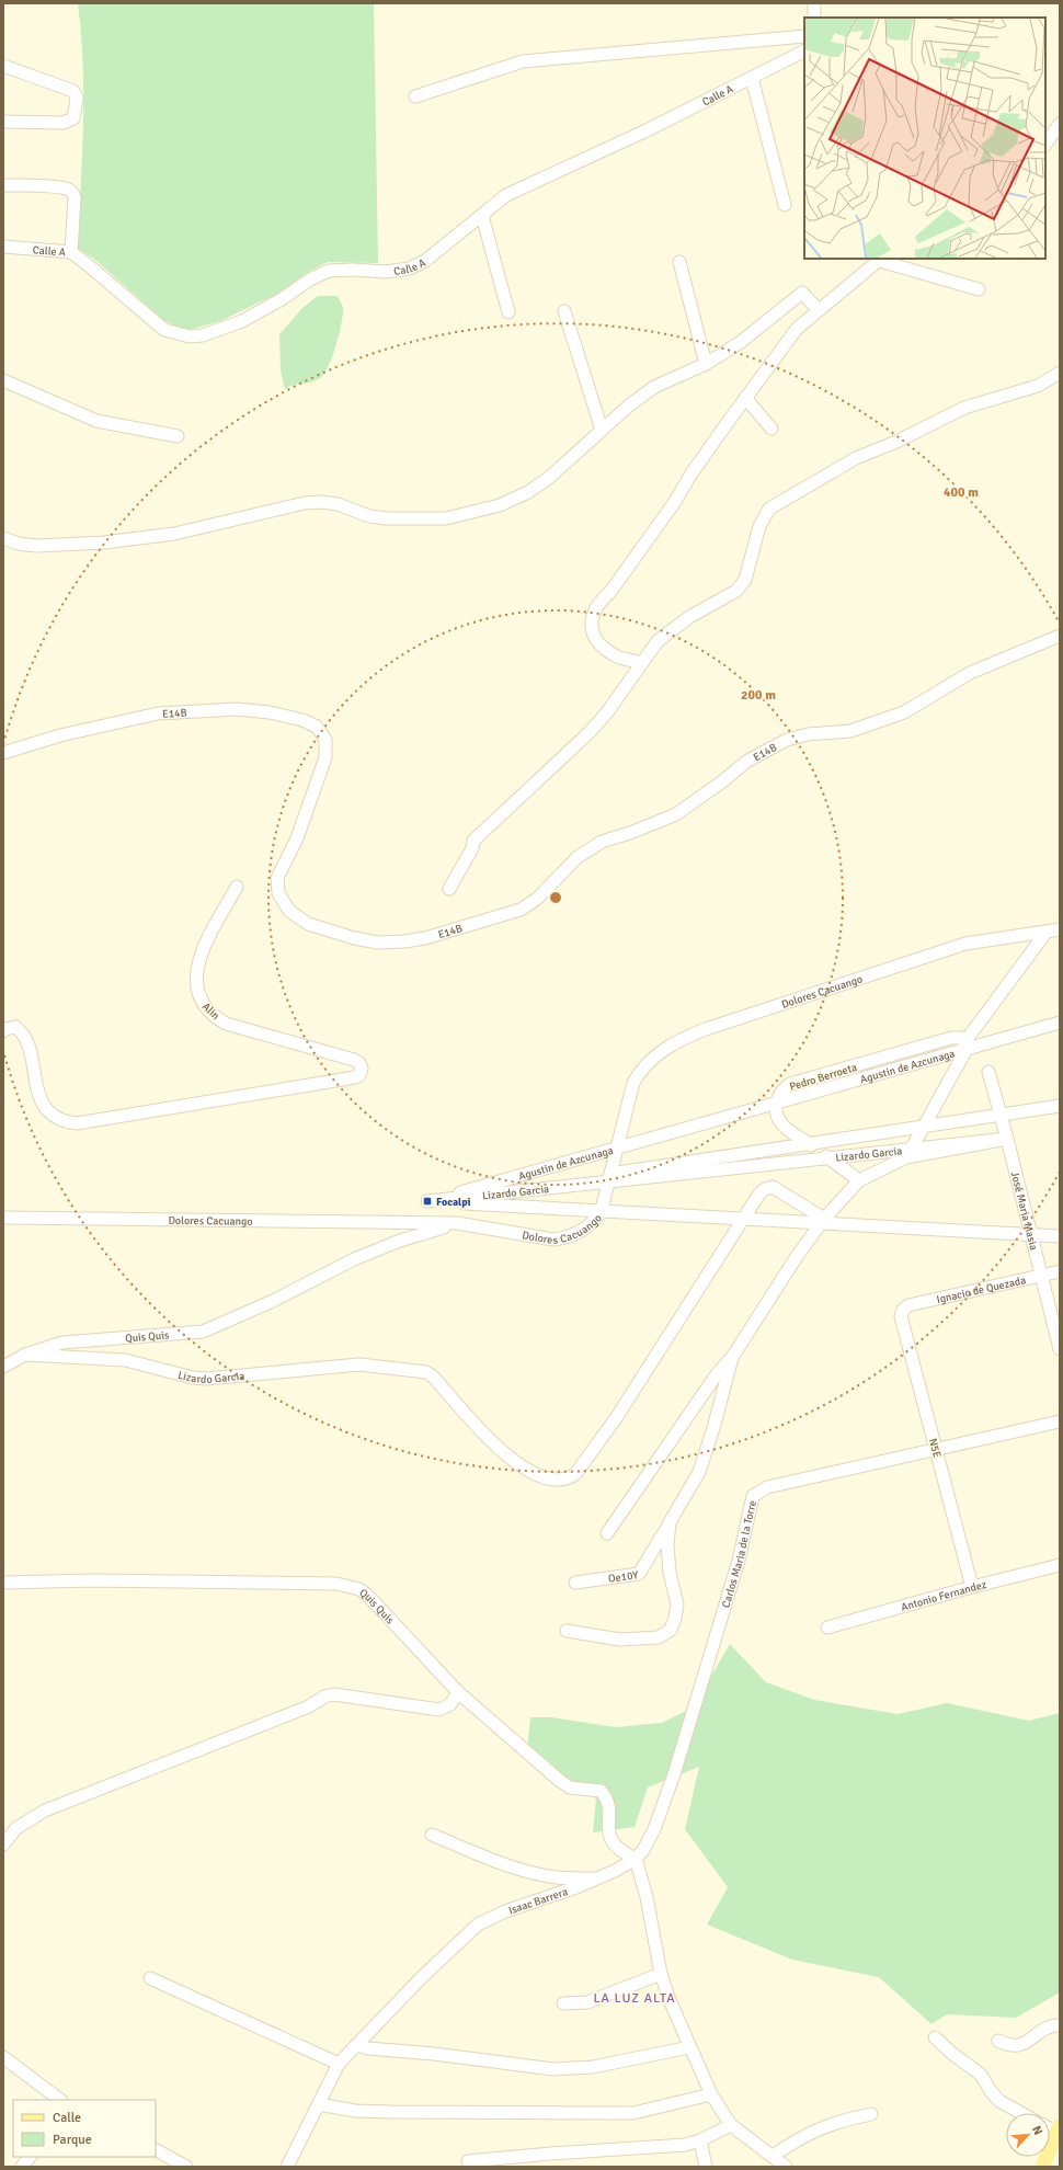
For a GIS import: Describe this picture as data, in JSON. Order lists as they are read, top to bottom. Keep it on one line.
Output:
{"streets":{"street":["Calle A","E14B","Dolores Cacuango","Alin","Agustin de Azcunaga","Pedro Berroeta","Lizardo Garcia","José Maria Masia","Ignacio de Quezada","Quis Quis","N5E","Carlos Maria de la Torre","Oe10Y","Antonio Fernandez","Isaac Barrera"]},"crossings":[["Dolores Cacuango","Agustin de Azcunaga"],["Dolores Cacuango","Lizardo Garcia"],["Dolores Cacuango","Quis Quis"],["Agustin de Azcunaga","Pedro Berroeta"],["Agustin de Azcunaga","Lizardo Garcia"],["Lizardo Garcia","José Maria Masia"],["Lizardo Garcia","Quis Quis"],["José Maria Masia","Ignacio de Quezada"],["Ignacio de Quezada","N5E"],["Quis Quis","Carlos Maria de la Torre"],["Quis Quis","Isaac Barrera"],["N5E","Carlos Maria de la Torre"],["N5E","Antonio Fernandez"],["Carlos Maria de la Torre","Isaac Barrera"]],"districts":["LA LUZ ALTA"],"places":{"transit":["Focalpi"]},"legend":["Calle","Parque"],"north":"top right","rings":["400 m","200 m"]}
